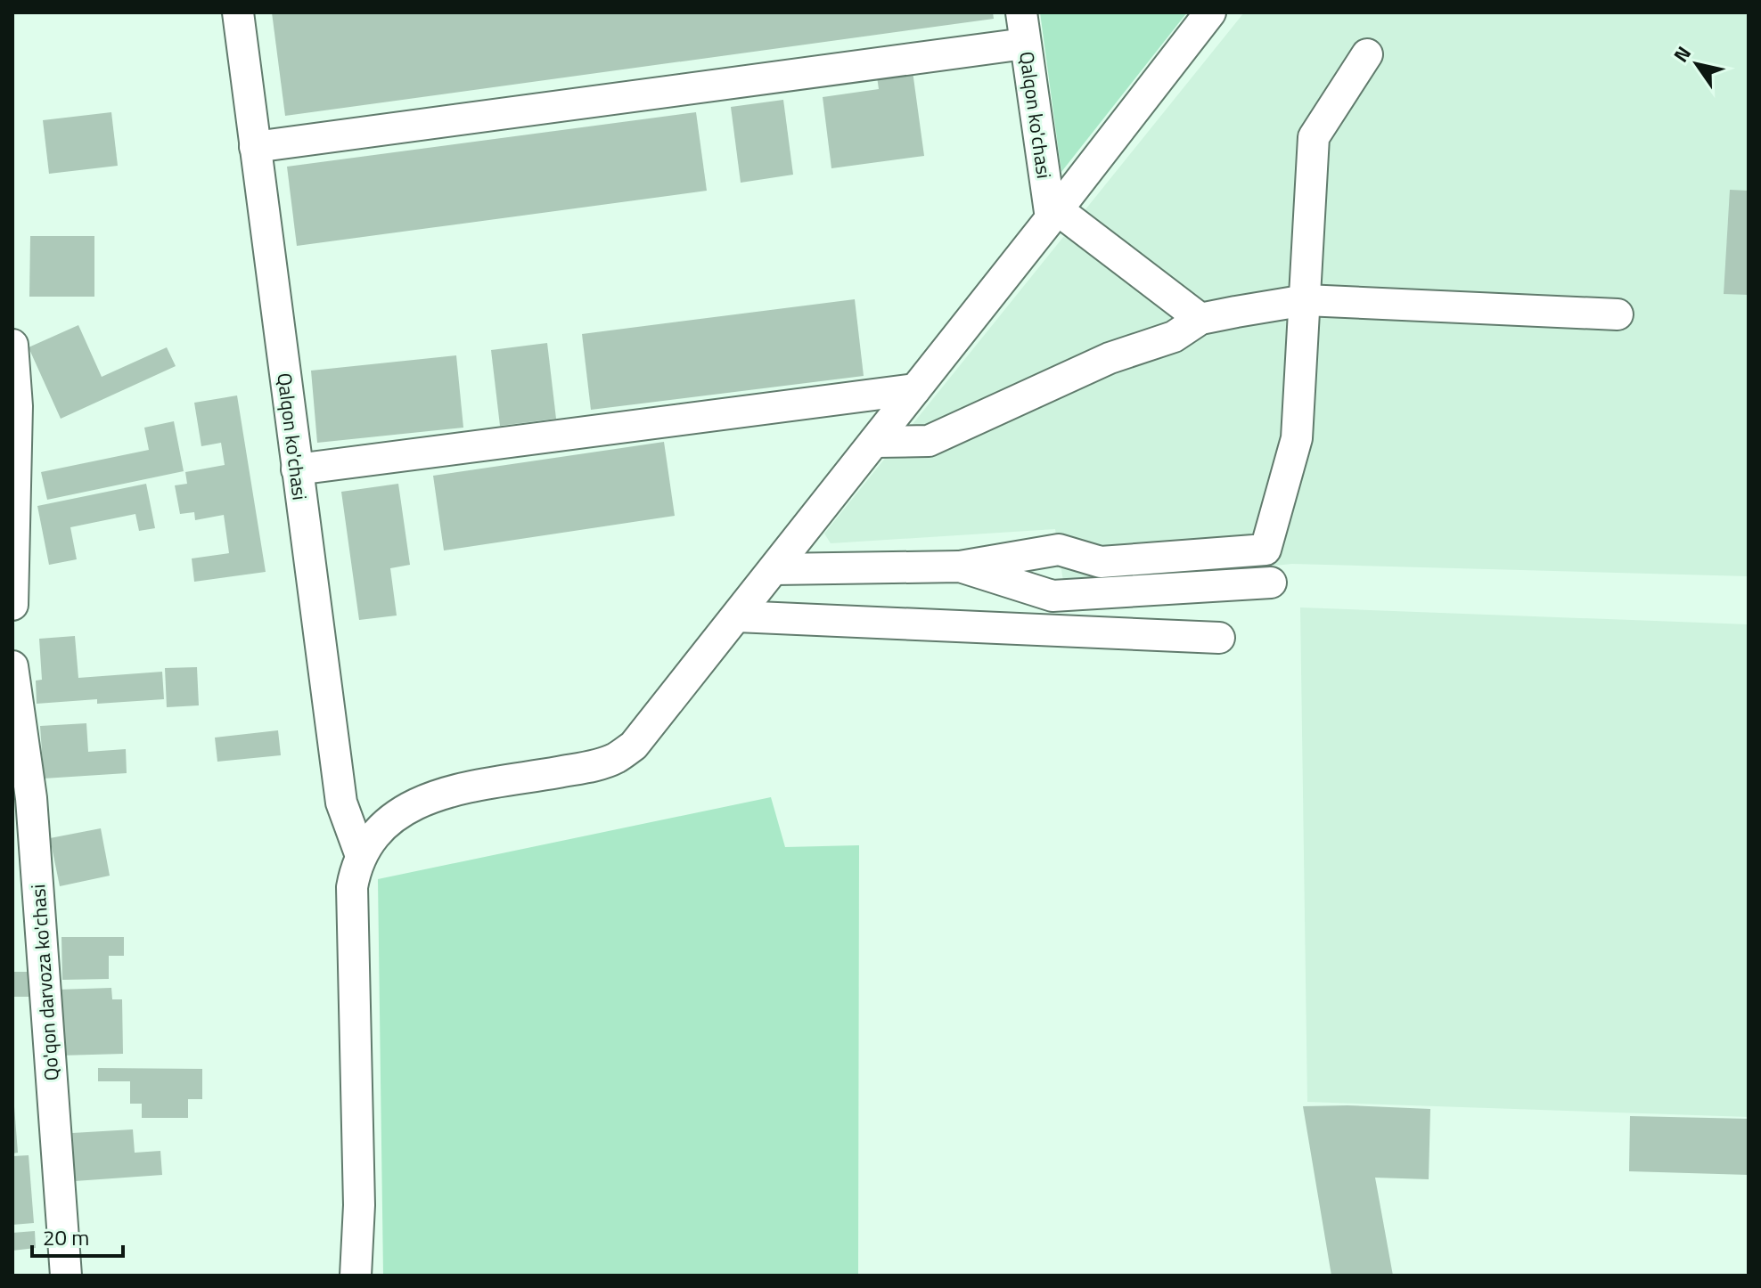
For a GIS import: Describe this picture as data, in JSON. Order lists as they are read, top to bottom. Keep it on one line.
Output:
{"streets":{"street":["Qalqon ko'chasi","Qo'qon darvoza ko'chasi"]},"scale_bar":"20 m","north":"top left"}
